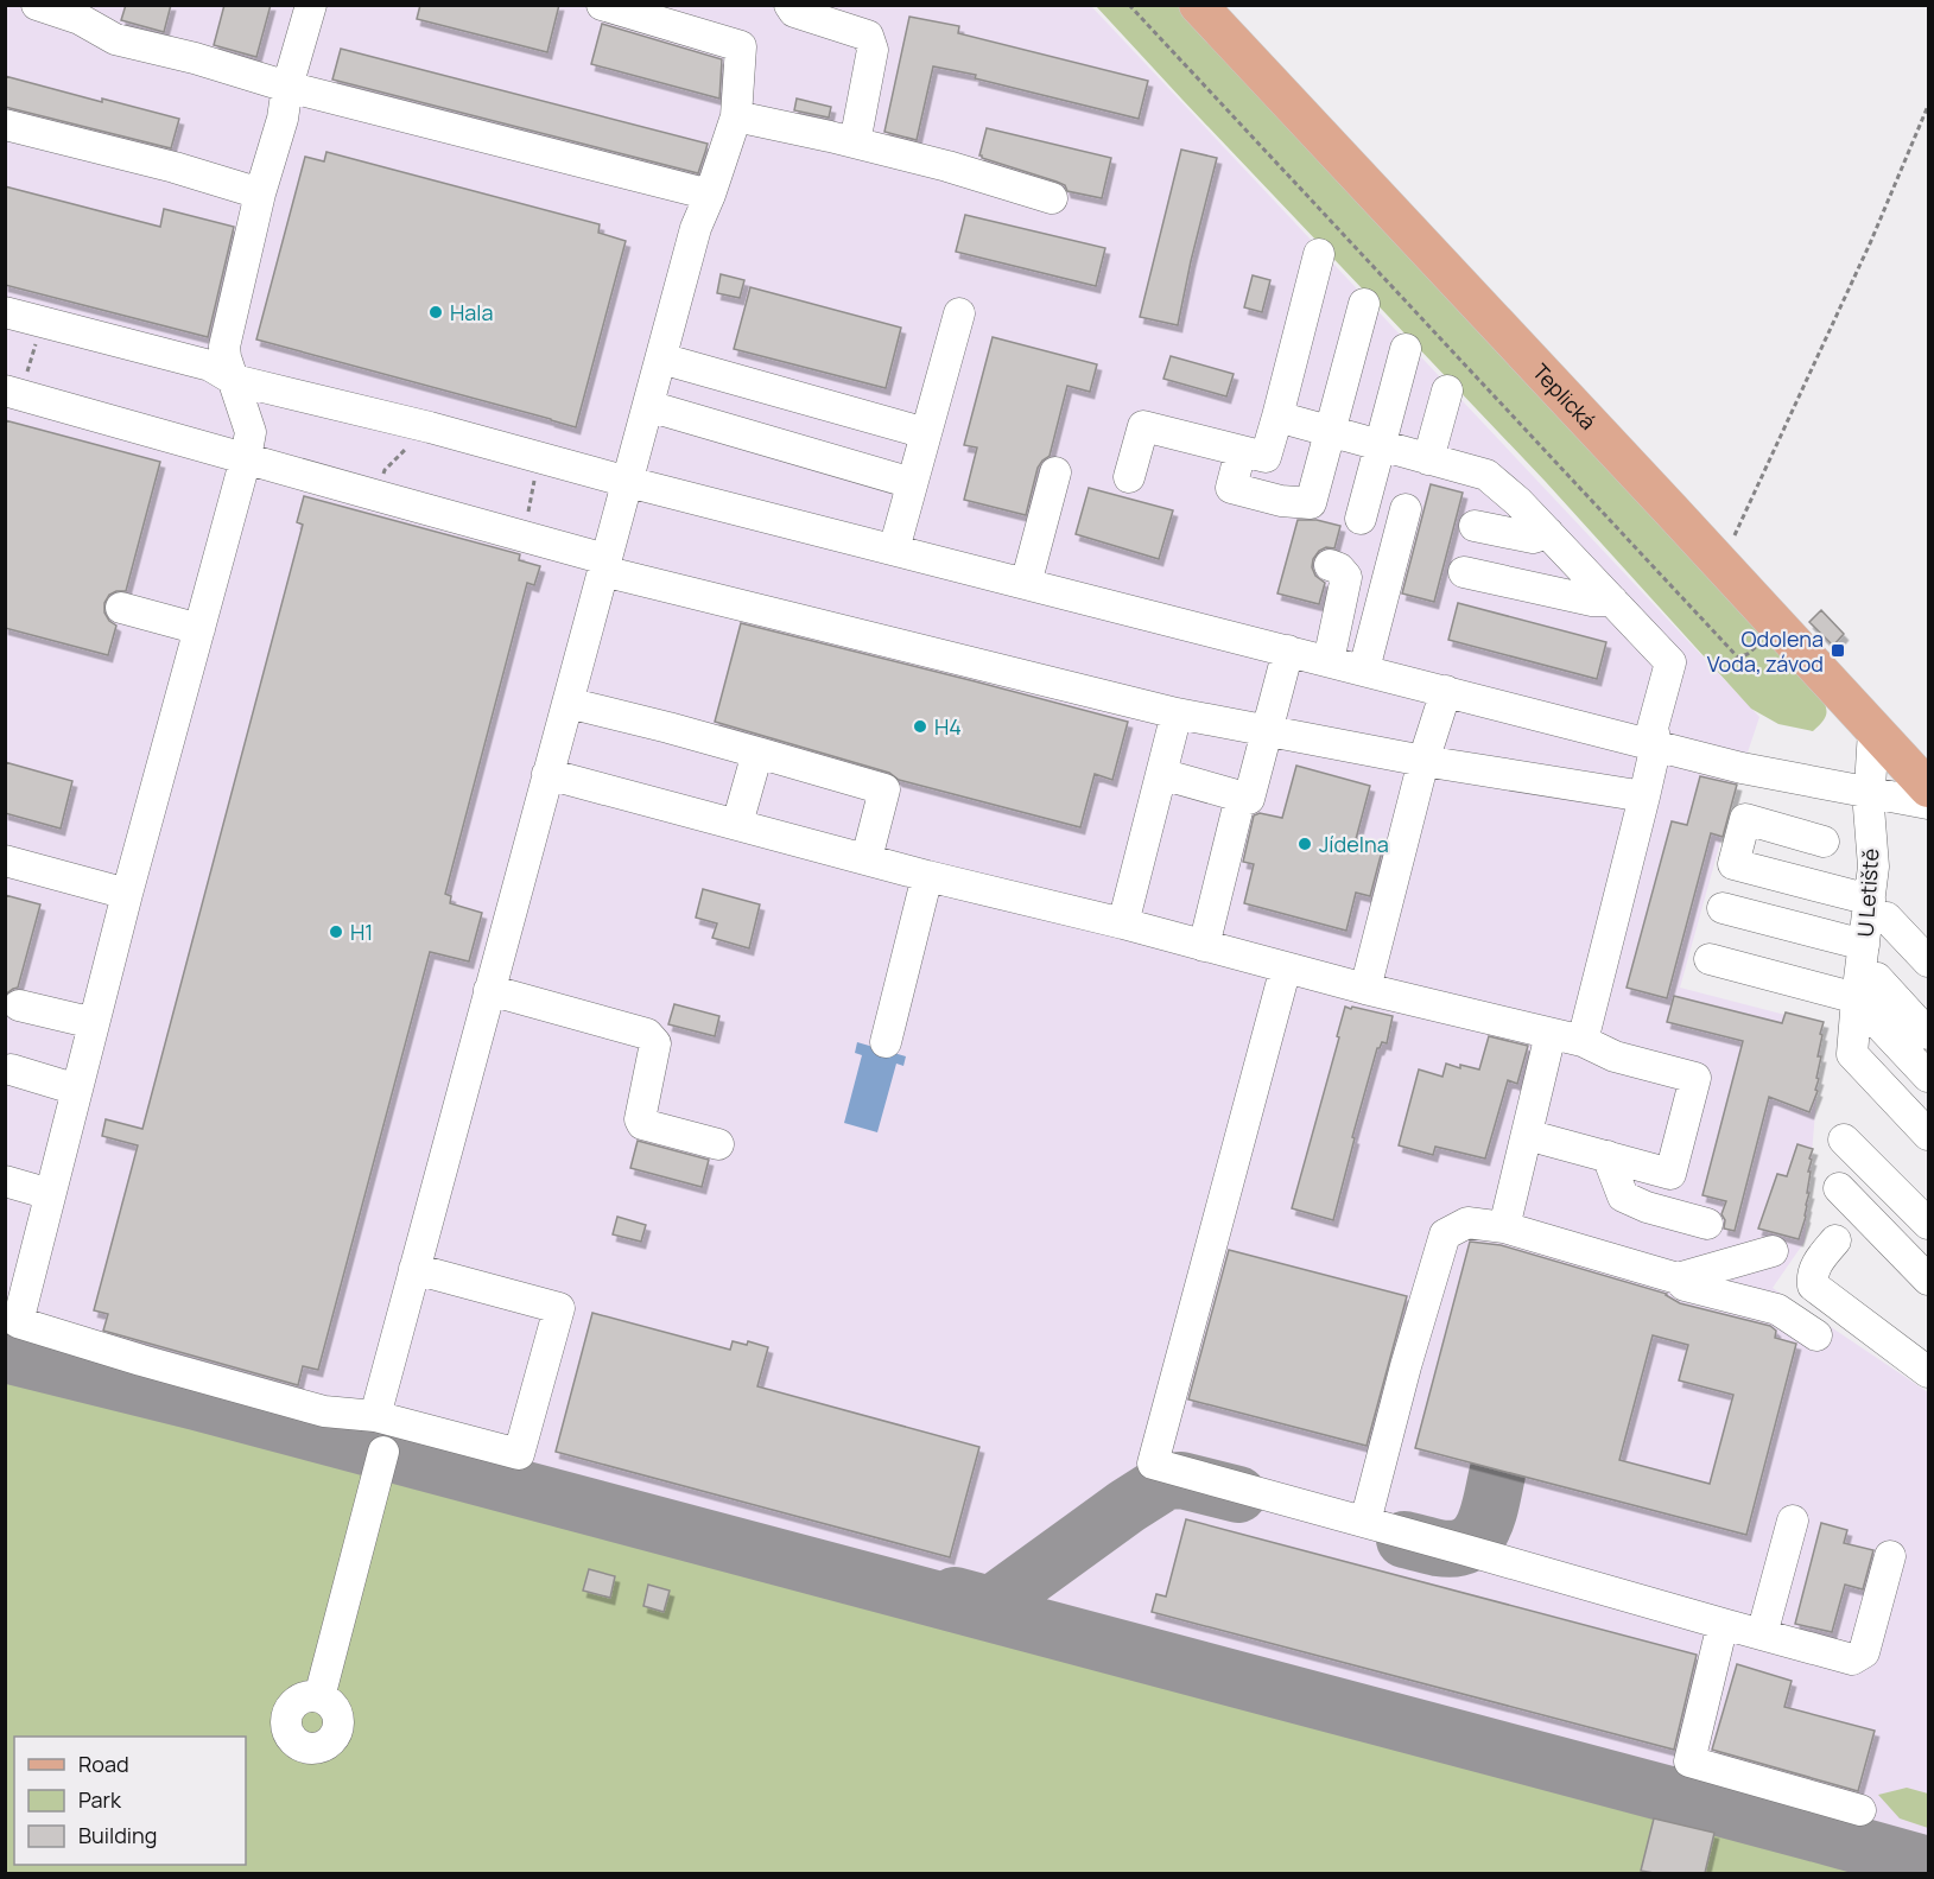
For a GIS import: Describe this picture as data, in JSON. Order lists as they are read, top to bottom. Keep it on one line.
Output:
{"streets":{"main road":["Teplická"],"lane":["U Letiště"]},"crossings":[["Teplická","U Letiště"]],"places":{"other":["Hala","H4","Jídelna","H1"],"transit":["Odolena Voda, závod"]},"legend":["Road","Park","Building"]}
